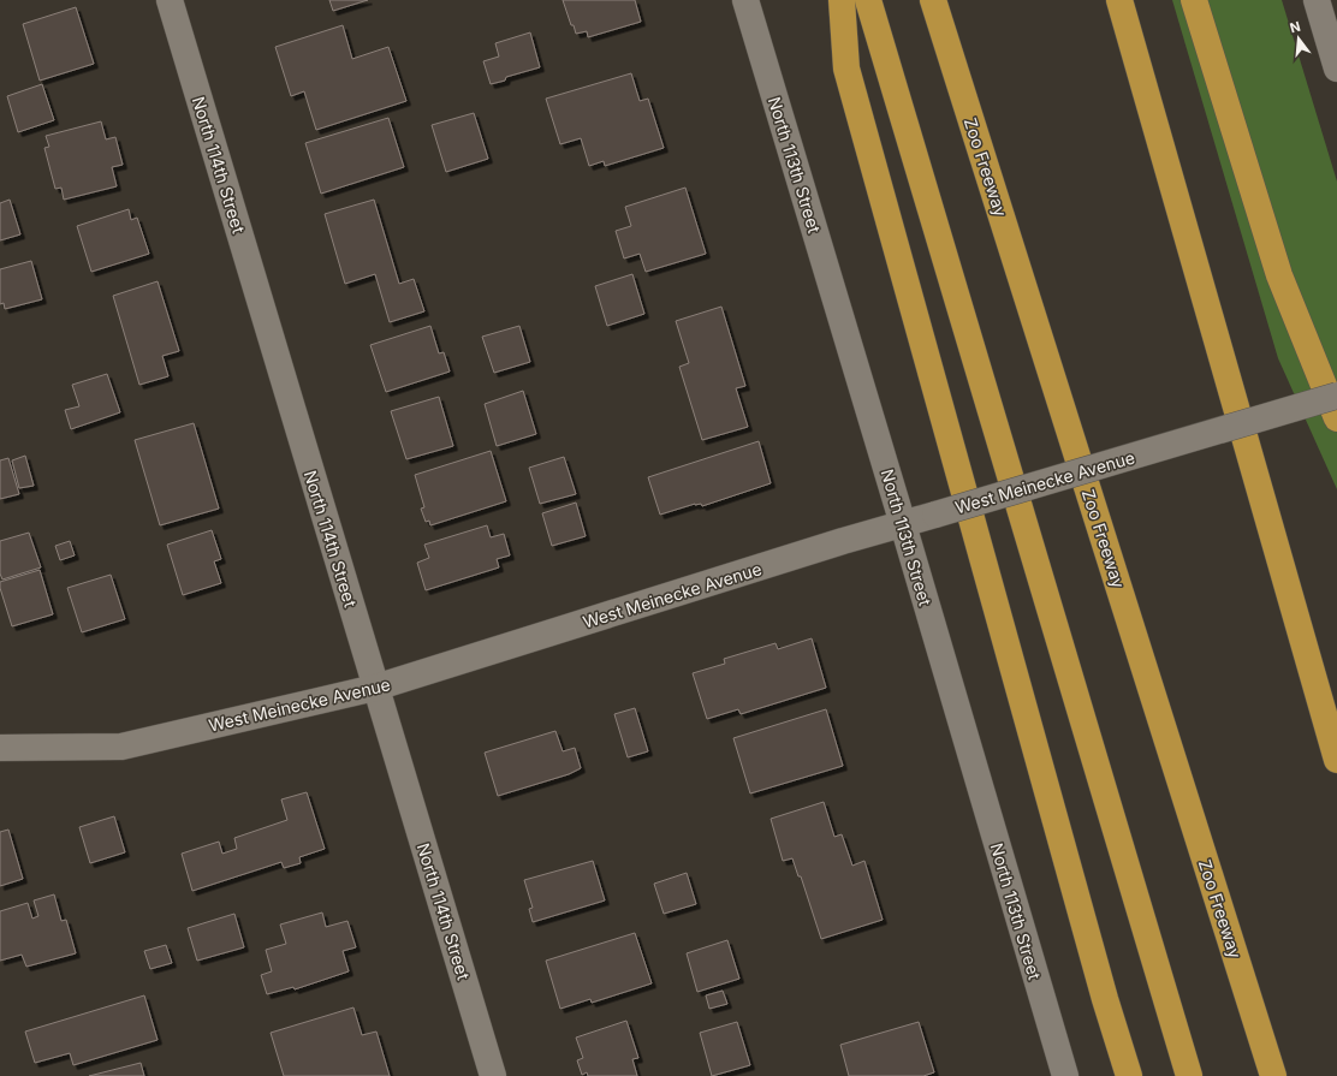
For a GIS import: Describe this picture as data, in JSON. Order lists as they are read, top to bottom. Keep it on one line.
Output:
{"streets":{"highway":["Zoo Freeway"],"street":["North 114th Street","North 113th Street","West Meinecke Avenue"]},"crossings":[["North 114th Street","West Meinecke Avenue"],["North 113th Street","West Meinecke Avenue"]],"north":"top"}
